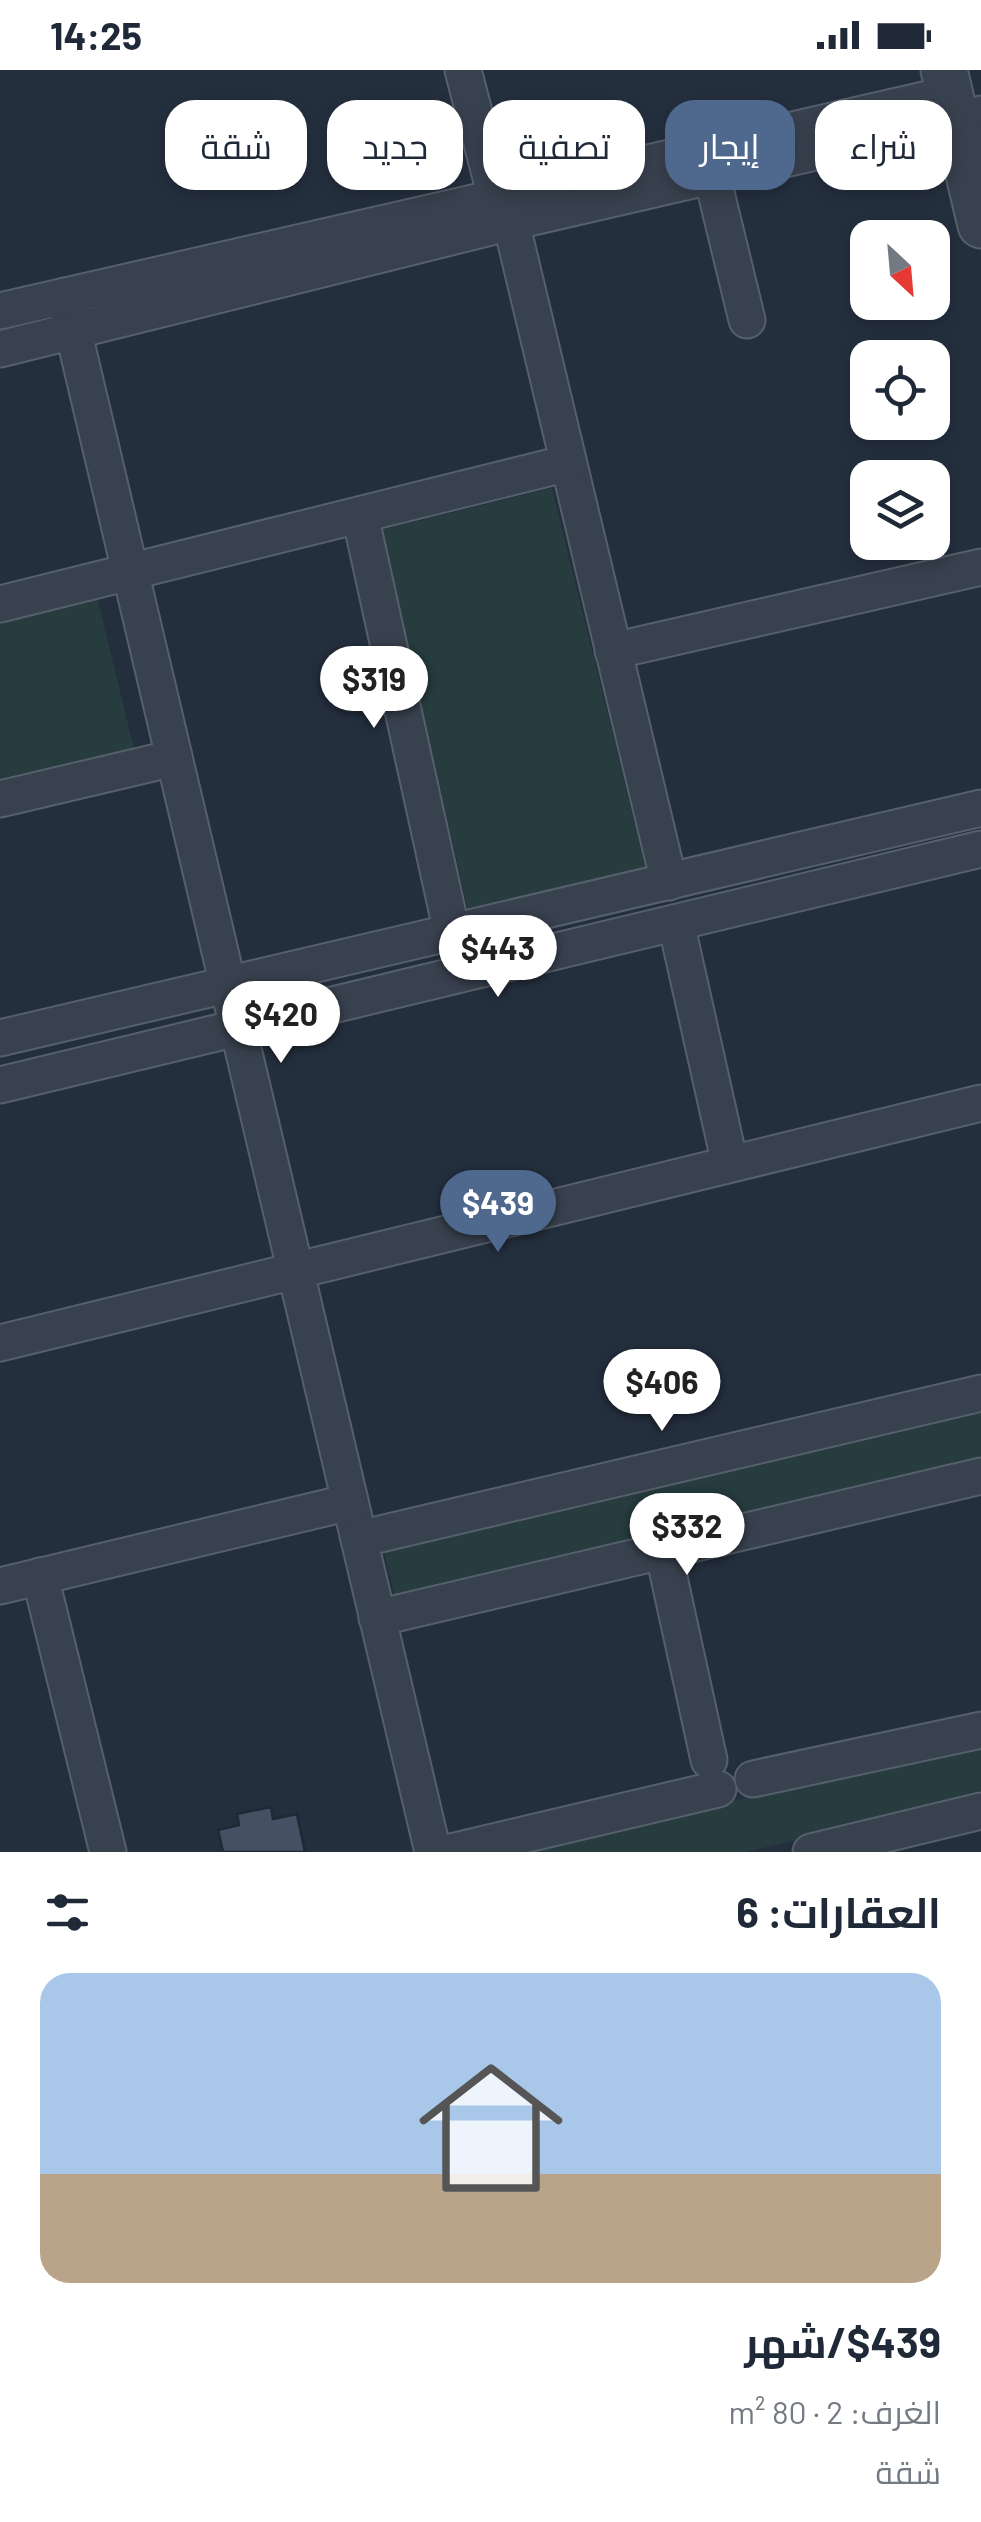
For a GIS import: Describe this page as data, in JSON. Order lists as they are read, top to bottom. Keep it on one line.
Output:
{"north":"bottom right","page":{"status":"14:25","chip":["شراء","إيجار","تصفية","جديد","شقة"],"price":["$319","$443","$420","$439","$406","$332"],"heading":"العقارات: 6","list":[{"name":"$439/شهر","note":"الغرف: 2 · 80 m² · شقة"}]}}
